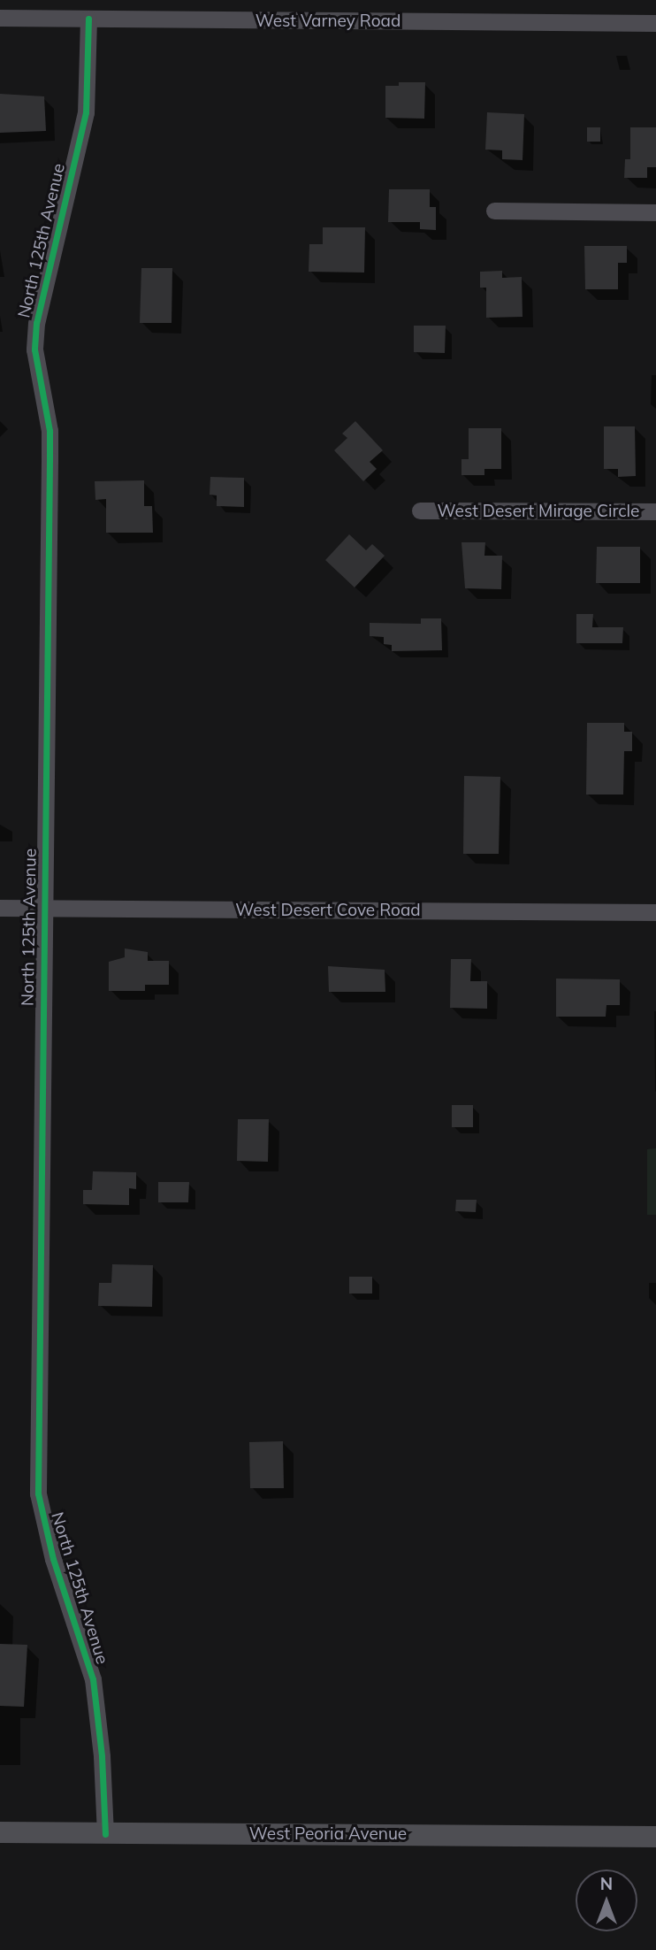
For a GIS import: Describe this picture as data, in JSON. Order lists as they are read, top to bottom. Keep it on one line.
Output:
{"streets":{"main road":["West Peoria Avenue"],"street":["West Varney Road","North 125th Avenue","West Desert Mirage Circle","West Desert Cove Road"]},"crossings":[["West Varney Road","North 125th Avenue"],["North 125th Avenue","West Desert Cove Road"],["North 125th Avenue","West Peoria Avenue"]],"north":"top"}
